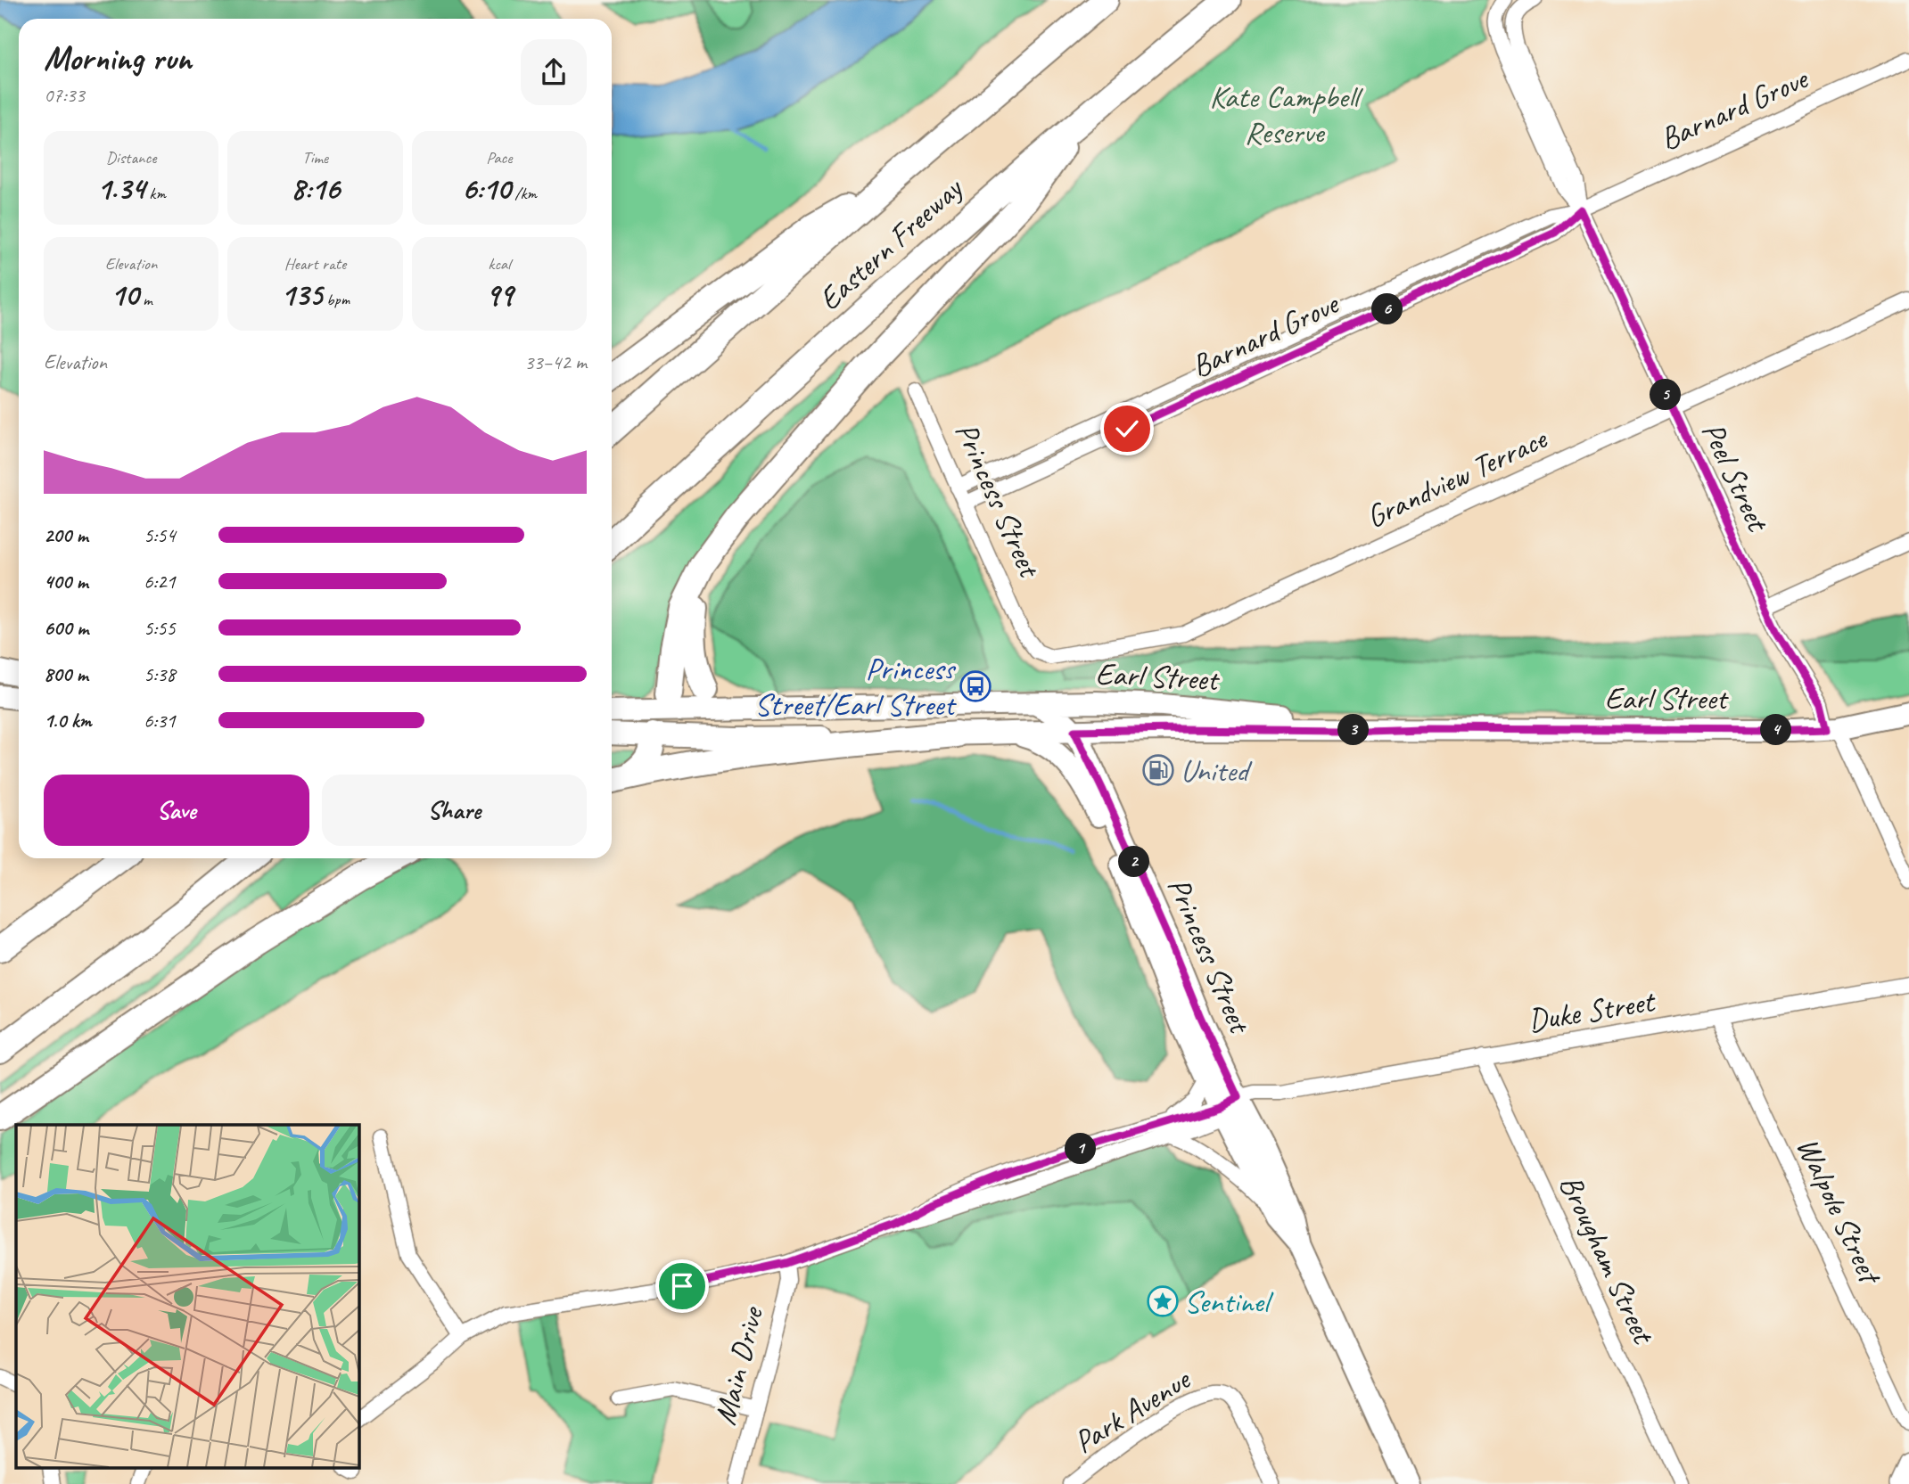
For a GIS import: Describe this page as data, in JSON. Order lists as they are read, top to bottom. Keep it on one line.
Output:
{"streets":{"highway":["Eastern Freeway"],"main road":["Princess Street","Earl Street"],"street":["Barnard Grove","Peel Street","Grandview Terrace","Duke Street","Walpole Street","Brougham Street","Main Drive","Park Avenue"]},"crossings":[["Barnard Grove","Peel Street"],["Barnard Grove","Princess Street"],["Peel Street","Grandview Terrace"],["Peel Street","Earl Street"],["Grandview Terrace","Princess Street"],["Princess Street","Earl Street"],["Princess Street","Duke Street"],["Duke Street","Walpole Street"],["Duke Street","Brougham Street"]],"parks":["Kate Campbell Reserve"],"places":{"bus stop":["Princess Street/Earl Street"],"fuel station":["United"],"place":["Sentinel"]},"page":{"heading":["Morning run","07:33"],"stats":[["Distance","1.34 km"],["Time","8:16"],["Pace","6:10 /km"],["Elevation","10 m"],["Heart rate","135 bpm"],["kcal","99"]],"pins":["6","5","3","4","2","1"],"chart":["Elevation","33–42 m"],"list":[{"name":"200 m","note":"5:54"},{"name":"400 m","note":"6:21"},{"name":"600 m","note":"5:55"},{"name":"800 m","note":"5:38"},{"name":"1.0 km","note":"6:31"}],"buttons":["Save","Share"]}}
